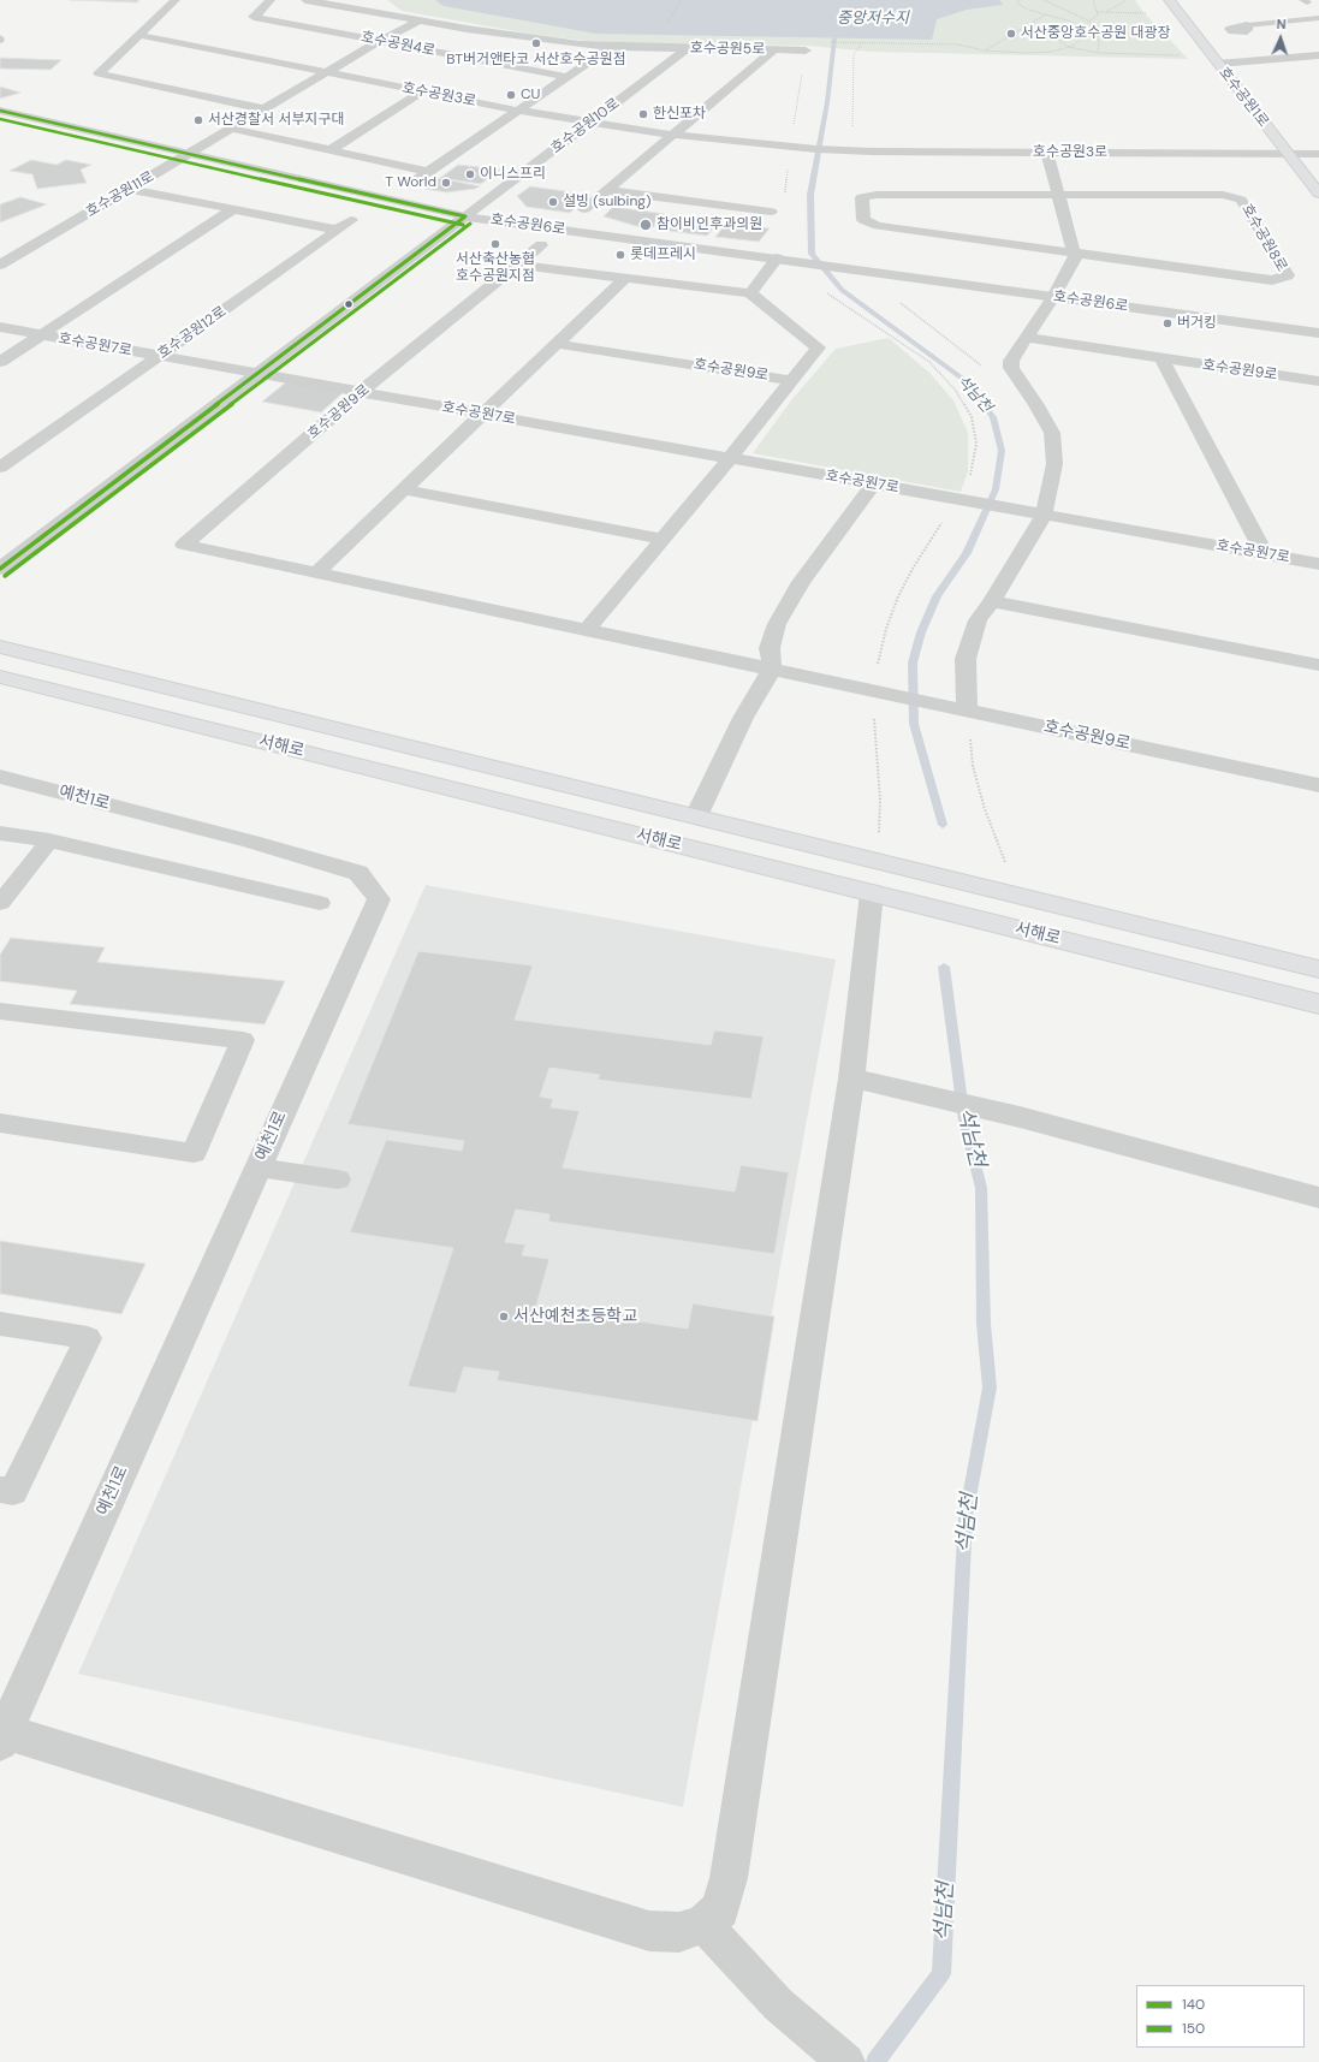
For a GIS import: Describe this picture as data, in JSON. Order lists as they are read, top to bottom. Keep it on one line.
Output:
{"streets":{"main road":["호수공원1로","서해로"],"street":["호수공원4로","호수공원5로","호수공원3로","호수공원10로","호수공원11로","호수공원6로","호수공원8로","호수공원12로","호수공원7로","호수공원9로","예천1로"]},"crossings":[["호수공원4로","호수공원11로"],["호수공원5로","호수공원3로"],["호수공원5로","호수공원10로"],["호수공원5로","호수공원11로"],["호수공원3로","호수공원1로"],["호수공원3로","호수공원10로"],["호수공원3로","호수공원11로"],["호수공원10로","호수공원6로"],["호수공원10로","호수공원7로"],["호수공원11로","호수공원6로"],["호수공원12로","호수공원7로"],["호수공원7로","호수공원9로"]],"water":["중앙저수지","석남천"],"places":["서산중앙호수공원 대광장","BT버거앤타코 서산호수공원점","CU","한신포차","서산경찰서 서부지구대","이니스프리","T World","설빙 (sulbing)","참이비인후과의원","서산축산농협 호수공원지점","롯데프레시","버거킹","서산예천초등학교"],"lines":["transit line 140","transit line 150"],"legend":["140","150"],"north":"top"}
